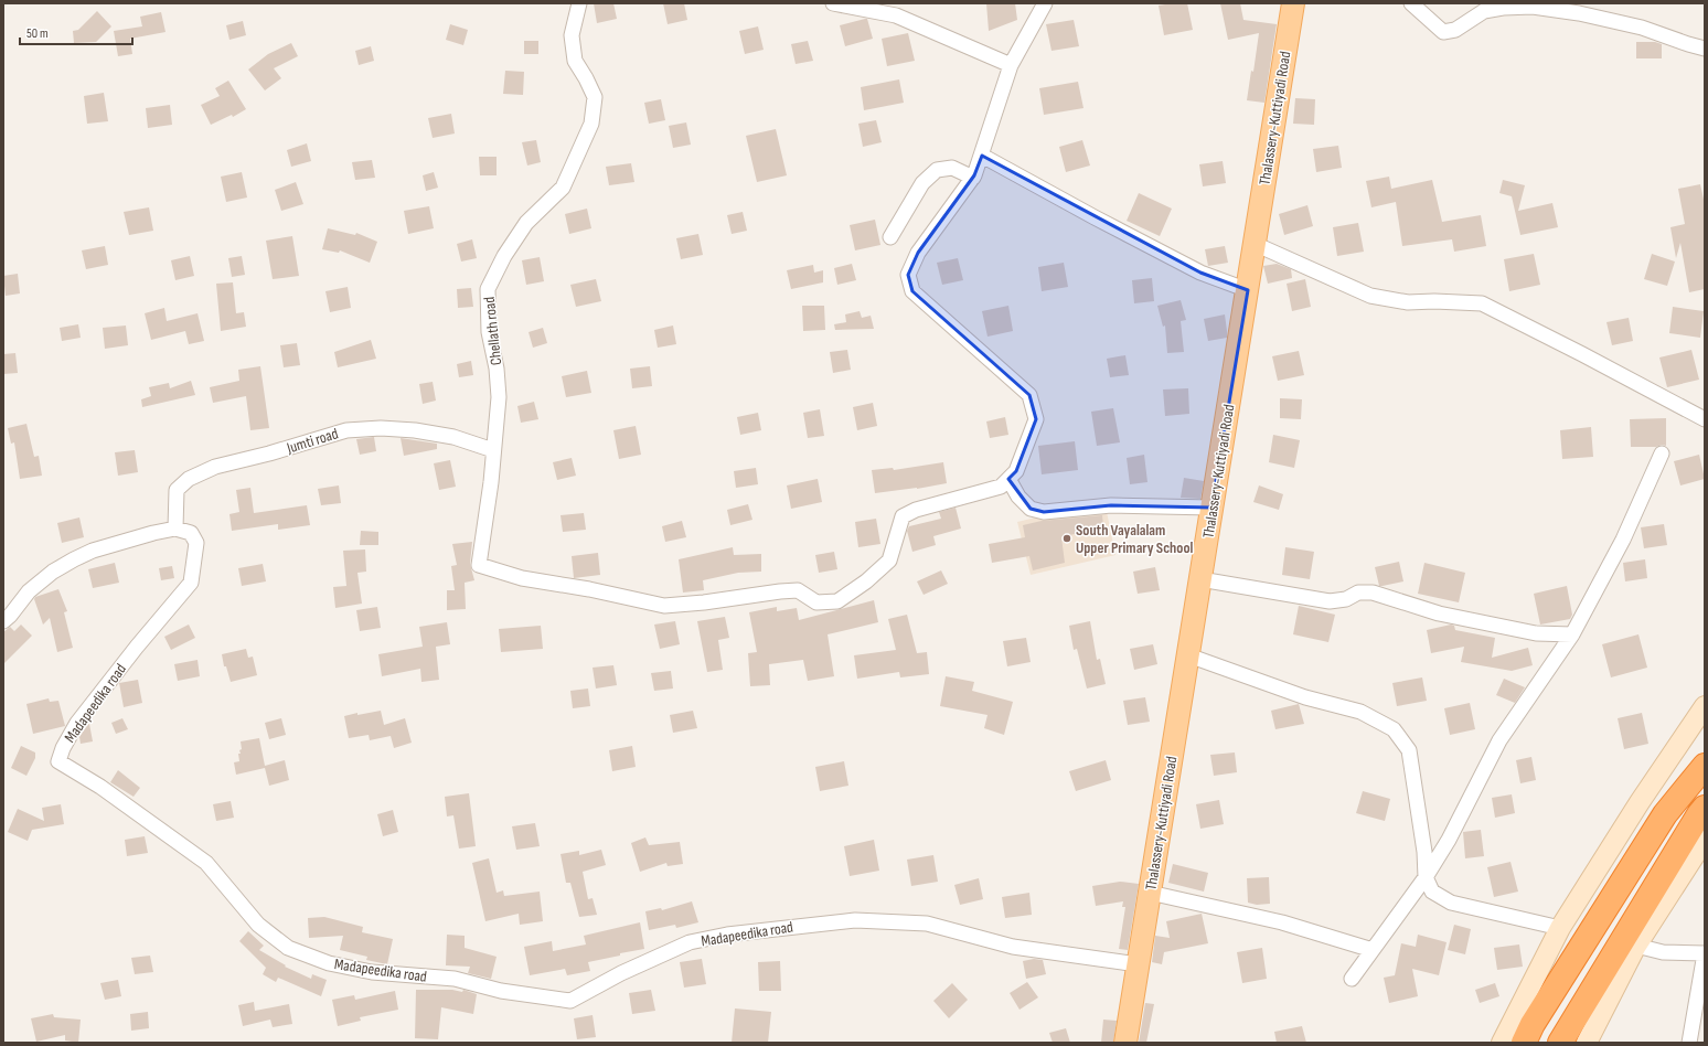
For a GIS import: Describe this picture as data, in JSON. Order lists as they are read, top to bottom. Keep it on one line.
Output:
{"streets":{"main road":["Thalassery-Kuttiyadi Road"],"street":["Chellath road","Jumti road","Madapeedika road"]},"crossings":[["Thalassery-Kuttiyadi Road","Madapeedika road"],["Chellath road","Jumti road"],["Jumti road","Madapeedika road"]],"places":["South Vayalalam Upper Primary School"],"scale_bar":"50 m"}
